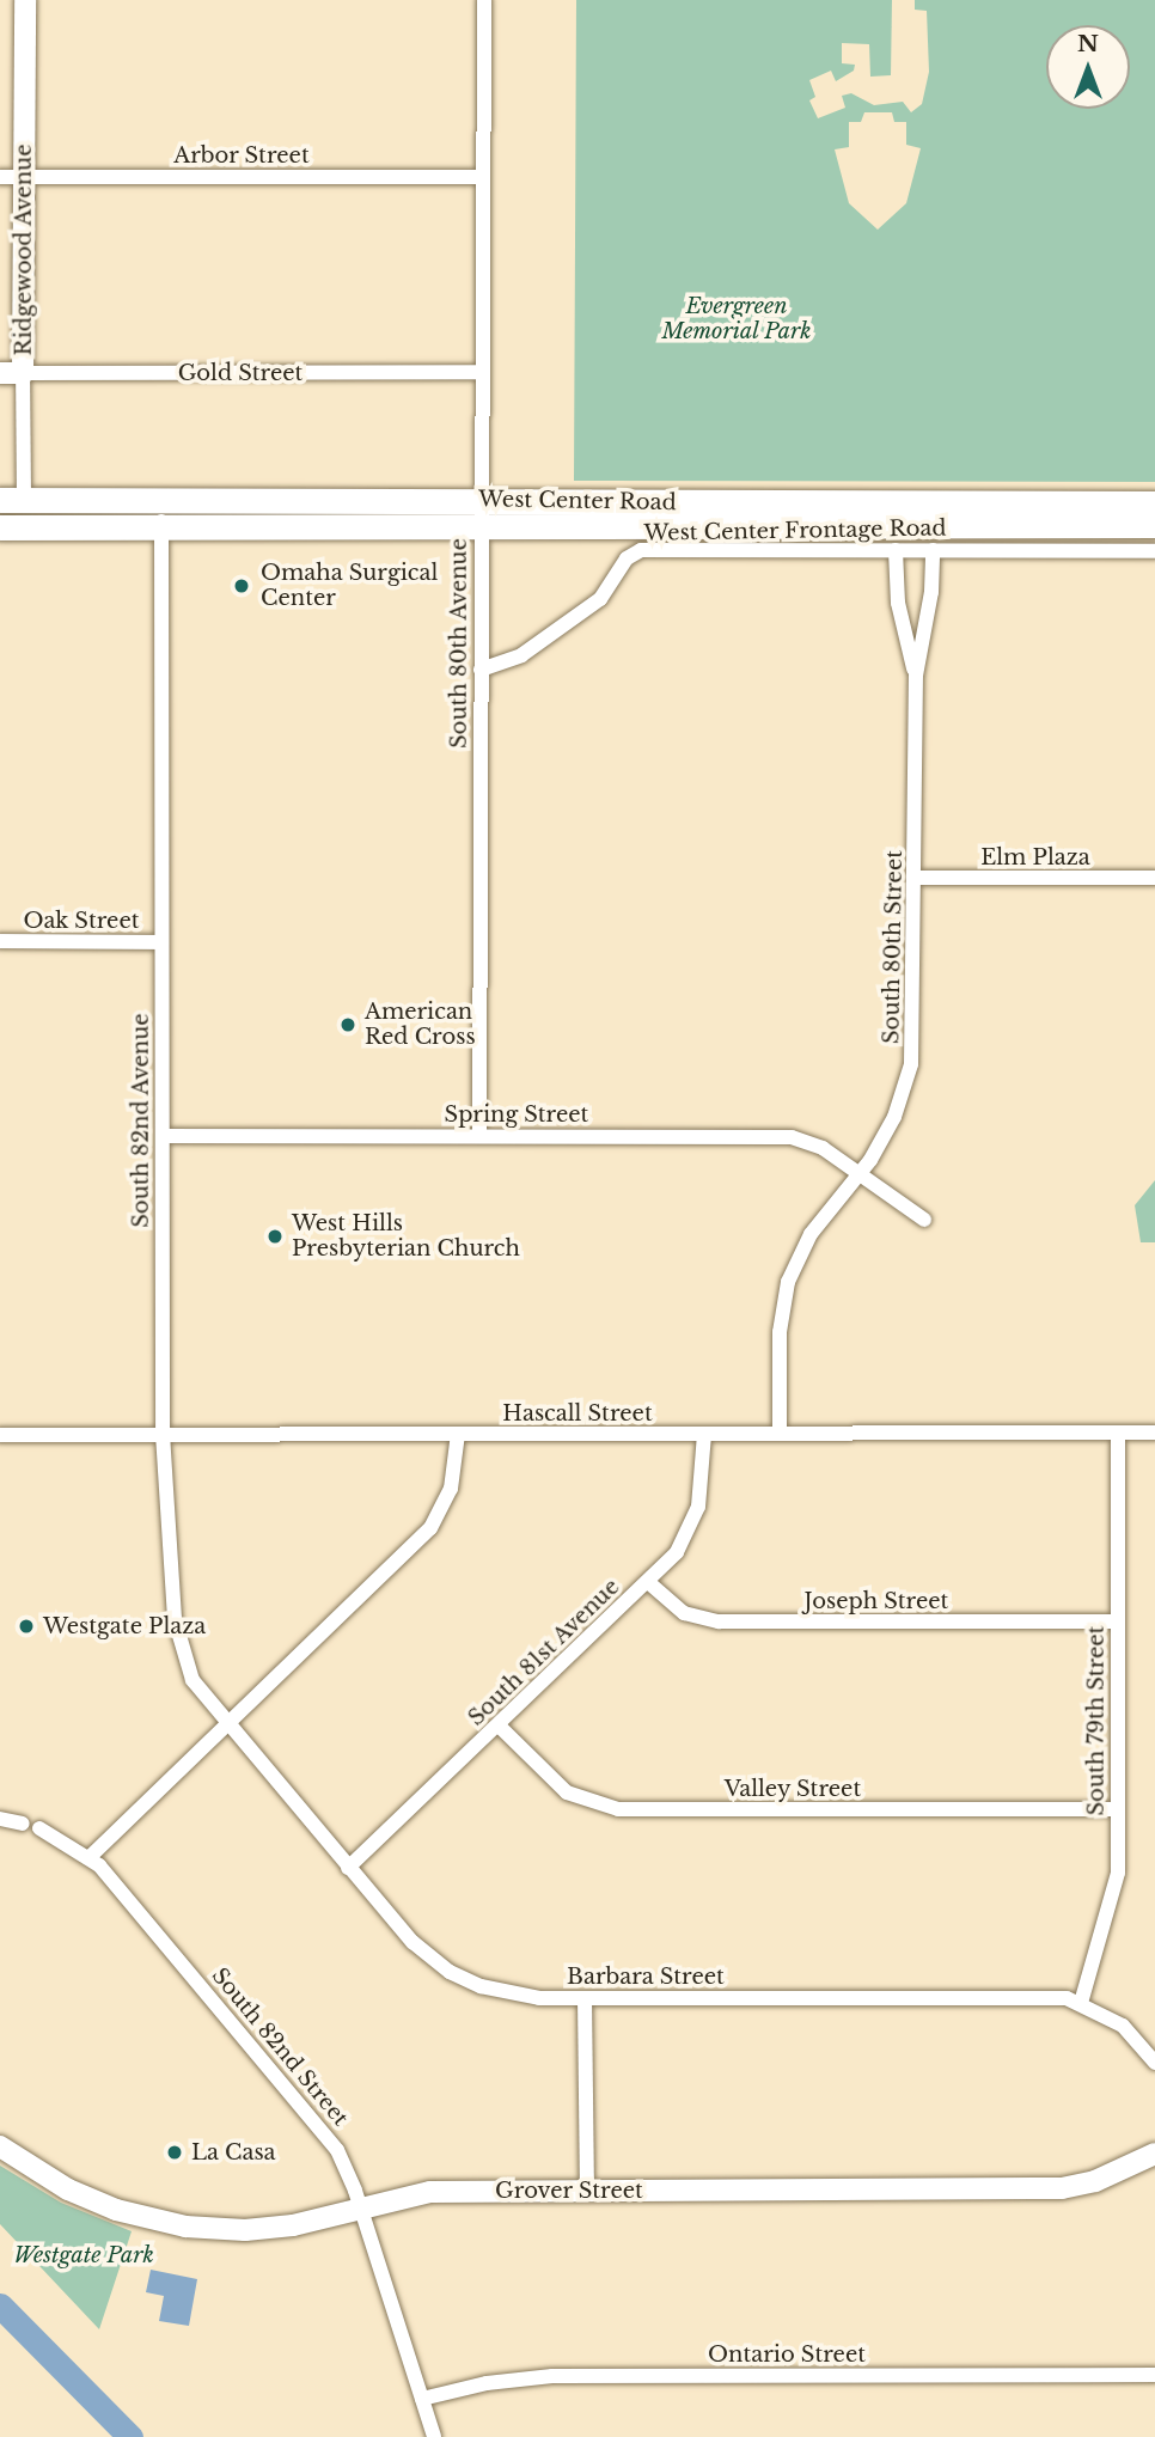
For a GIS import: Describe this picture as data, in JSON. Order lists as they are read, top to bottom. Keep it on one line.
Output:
{"streets":{"main road":["West Center Road"],"street":["Arbor Street","Ridgewood Avenue","Gold Street","West Center Frontage Road","South 80th Avenue","Elm Plaza","Oak Street","South 80th Street","Spring Street","South 82nd Avenue","Hascall Street","Joseph Street","South 81st Avenue","South 79th Street","Valley Street","Barbara Street","South 82nd Street","Grover Street","Ontario Street"]},"crossings":[["Arbor Street","Ridgewood Avenue"],["Arbor Street","South 80th Avenue"],["Ridgewood Avenue","Gold Street"],["Ridgewood Avenue","West Center Road"],["Gold Street","South 80th Avenue"],["West Center Road","South 80th Avenue"],["West Center Road","South 82nd Avenue"],["West Center Frontage Road","South 80th Avenue"],["West Center Frontage Road","South 80th Street"],["South 80th Avenue","Spring Street"],["Elm Plaza","South 80th Street"],["Oak Street","South 82nd Avenue"],["South 80th Street","Spring Street"],["South 80th Street","Hascall Street"],["Spring Street","South 82nd Avenue"],["South 82nd Avenue","Hascall Street"],["South 82nd Avenue","Barbara Street"],["Hascall Street","South 81st Avenue"],["Hascall Street","South 79th Street"],["Joseph Street","South 81st Avenue"],["Joseph Street","South 79th Street"],["South 81st Avenue","Valley Street"],["South 81st Avenue","Barbara Street"],["South 79th Street","Valley Street"],["South 79th Street","Barbara Street"],["South 82nd Street","Grover Street"],["South 82nd Street","Ontario Street"]],"parks":["Evergreen Memorial Park","Westgate Park"],"places":["Omaha Surgical Center","American Red Cross","West Hills Presbyterian Church","Westgate Plaza","La Casa"],"north":"top"}
